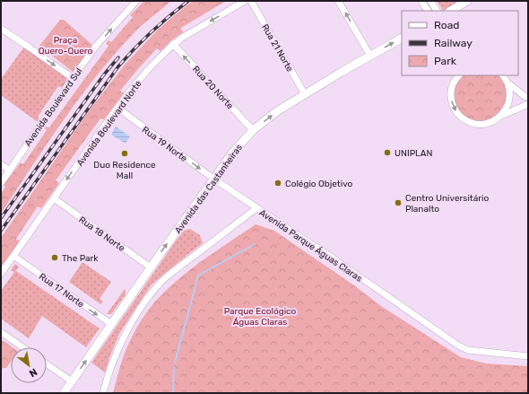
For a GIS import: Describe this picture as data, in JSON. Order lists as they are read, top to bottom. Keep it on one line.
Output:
{"streets":{"main road":["Avenida das Castanheiras"],"street":["Rua 21 Norte","Rua 20 Norte","Avenida Boulevard Sul","Avenida Boulevard Norte","Rua 19 Norte","Rua 18 Norte","Avenida Parque Águas Claras","Rua 17 Norte"]},"crossings":[["Rua 21 Norte","Avenida das Castanheiras"],["Rua 20 Norte","Avenida Boulevard Norte"],["Rua 20 Norte","Avenida das Castanheiras"],["Avenida Boulevard Norte","Rua 19 Norte"],["Avenida Boulevard Norte","Rua 18 Norte"],["Avenida Boulevard Norte","Rua 17 Norte"],["Rua 19 Norte","Avenida das Castanheiras"],["Rua 19 Norte","Avenida Parque Águas Claras"],["Avenida das Castanheiras","Rua 18 Norte"],["Avenida das Castanheiras","Rua 17 Norte"]],"one_way":["Rua 20 Norte","Avenida Boulevard Sul","Avenida Boulevard Norte","Rua 19 Norte","Avenida das Castanheiras","Rua 17 Norte"],"parks":["Praça Quero-Quero","Parque Ecológico Águas Claras"],"places":["UNIPLAN","Duo Residence Mall","Colégio Objetivo","Centro Universitário Planalto","The Park"],"legend":["Road","Railway","Park"],"north":"bottom right"}
